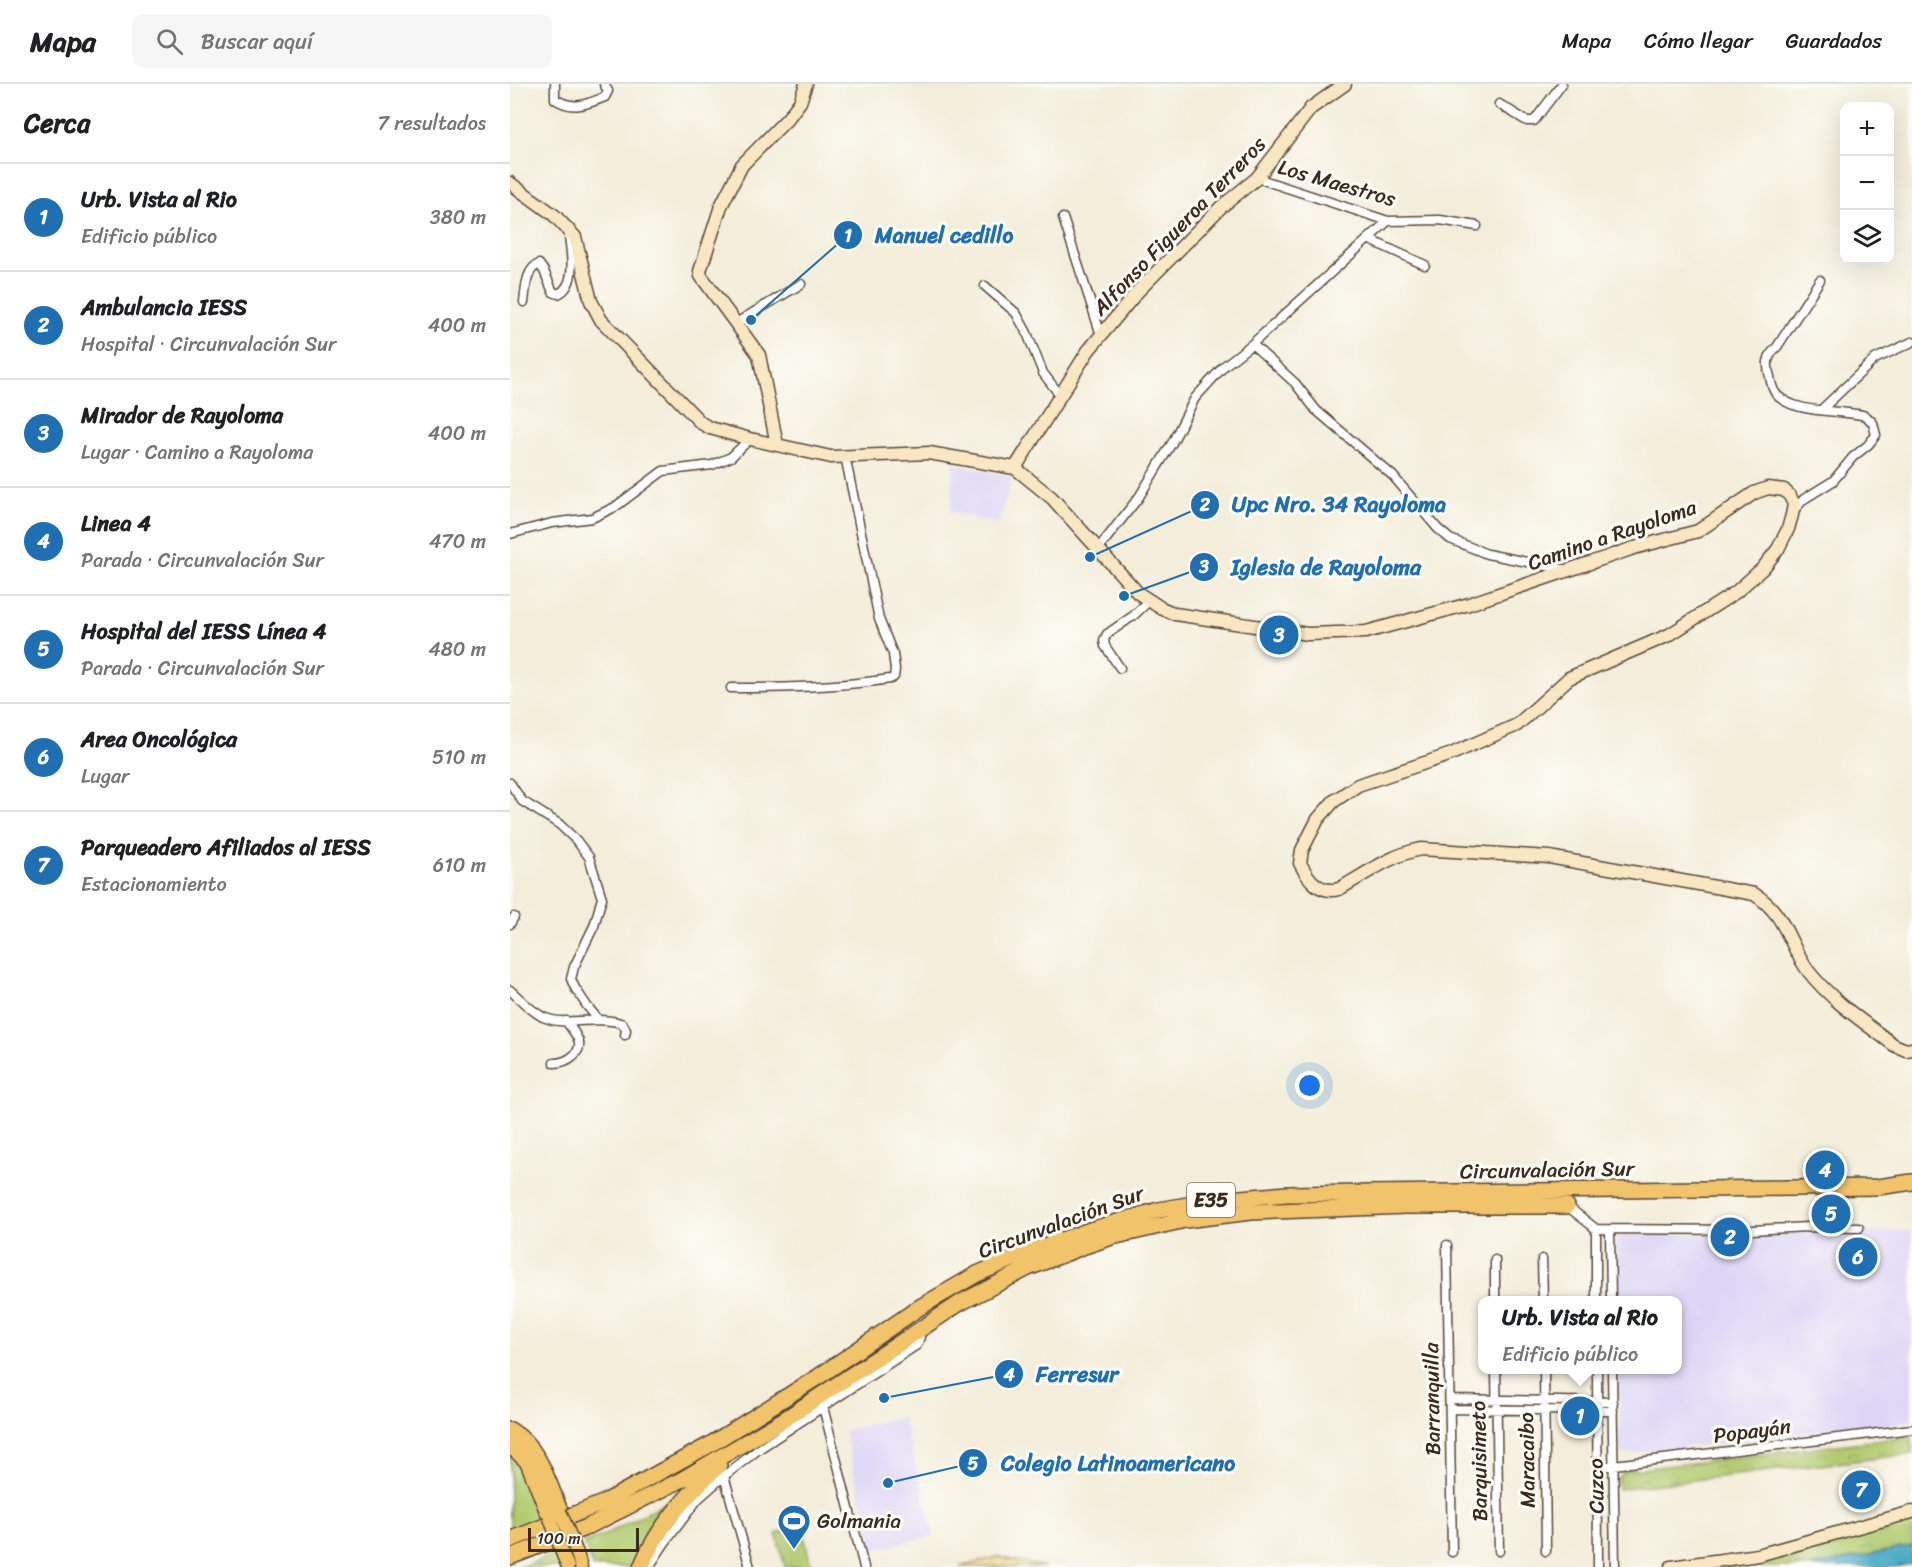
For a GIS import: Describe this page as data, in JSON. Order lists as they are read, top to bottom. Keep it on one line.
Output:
{"streets":{"highway":["Circunvalación Sur","E35"],"street":["Los Maestros","Alfonso Figueroa Terreros","Camino a Rayoloma","Barranquilla","Popayán","Maracaibo","Barquisimeto","Cuzco"]},"crossings":[["Los Maestros","Alfonso Figueroa Terreros"],["Alfonso Figueroa Terreros","Camino a Rayoloma"],["Popayán","Cuzco"]],"places":{"other":["Manuel cedillo","Upc Nro. 34 Rayoloma","Iglesia de Rayoloma","Ferresur","Colegio Latinoamericano"],"sports":["Golmania"]},"scale_bar":"100 m","page":{"header":"Mapa","search":"Buscar aquí","nav":["Mapa","Cómo llegar","Guardados"],"heading":["Cerca","7 resultados"],"map_buttons":["+","−"],"list":[{"mark":"1","name":"Urb. Vista al Rio","note":"Edificio público","value":"380 m"},{"mark":"2","name":"Ambulancia IESS","note":"Hospital · Circunvalación Sur","value":"400 m"},{"mark":"3","name":"Mirador de Rayoloma","note":"Lugar · Camino a Rayoloma","value":"400 m"},{"mark":"4","name":"Linea 4","note":"Parada · Circunvalación Sur","value":"470 m"},{"mark":"5","name":"Hospital del IESS Línea 4","note":"Parada · Circunvalación Sur","value":"480 m"},{"mark":"6","name":"Area Oncológica","note":"Lugar","value":"510 m"},{"mark":"7","name":"Parqueadero Afiliados al IESS","note":"Estacionamiento","value":"610 m"}],"pins":["3","4","5","2","6","1","7"],"popup":["Urb. Vista al Rio","Edificio público"],"scale":"100 m"}}
